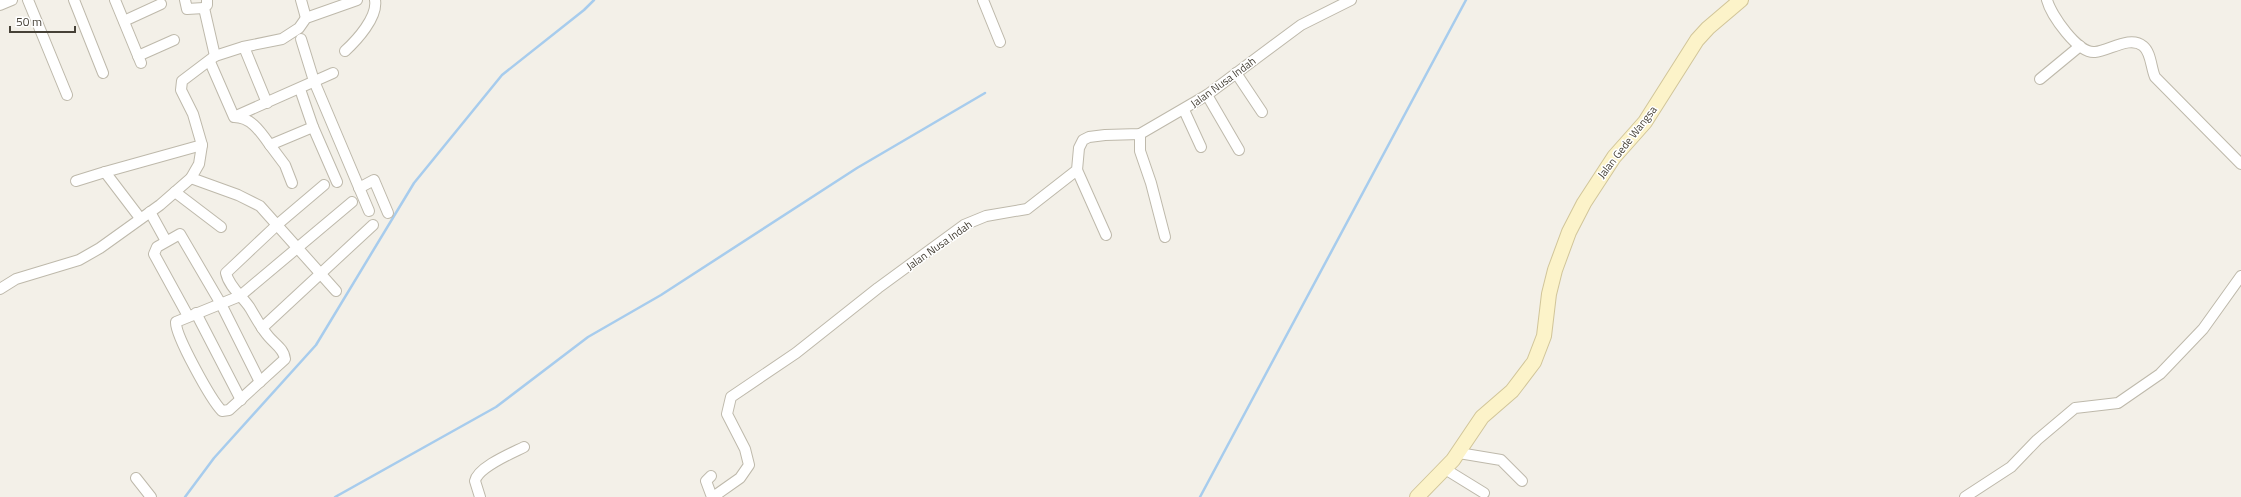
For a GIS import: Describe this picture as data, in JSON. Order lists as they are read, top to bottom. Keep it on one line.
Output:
{"streets":{"street":["Jalan Nusa Indah","Jalan Gede Wangsa"]},"scale_bar":"50 m"}
